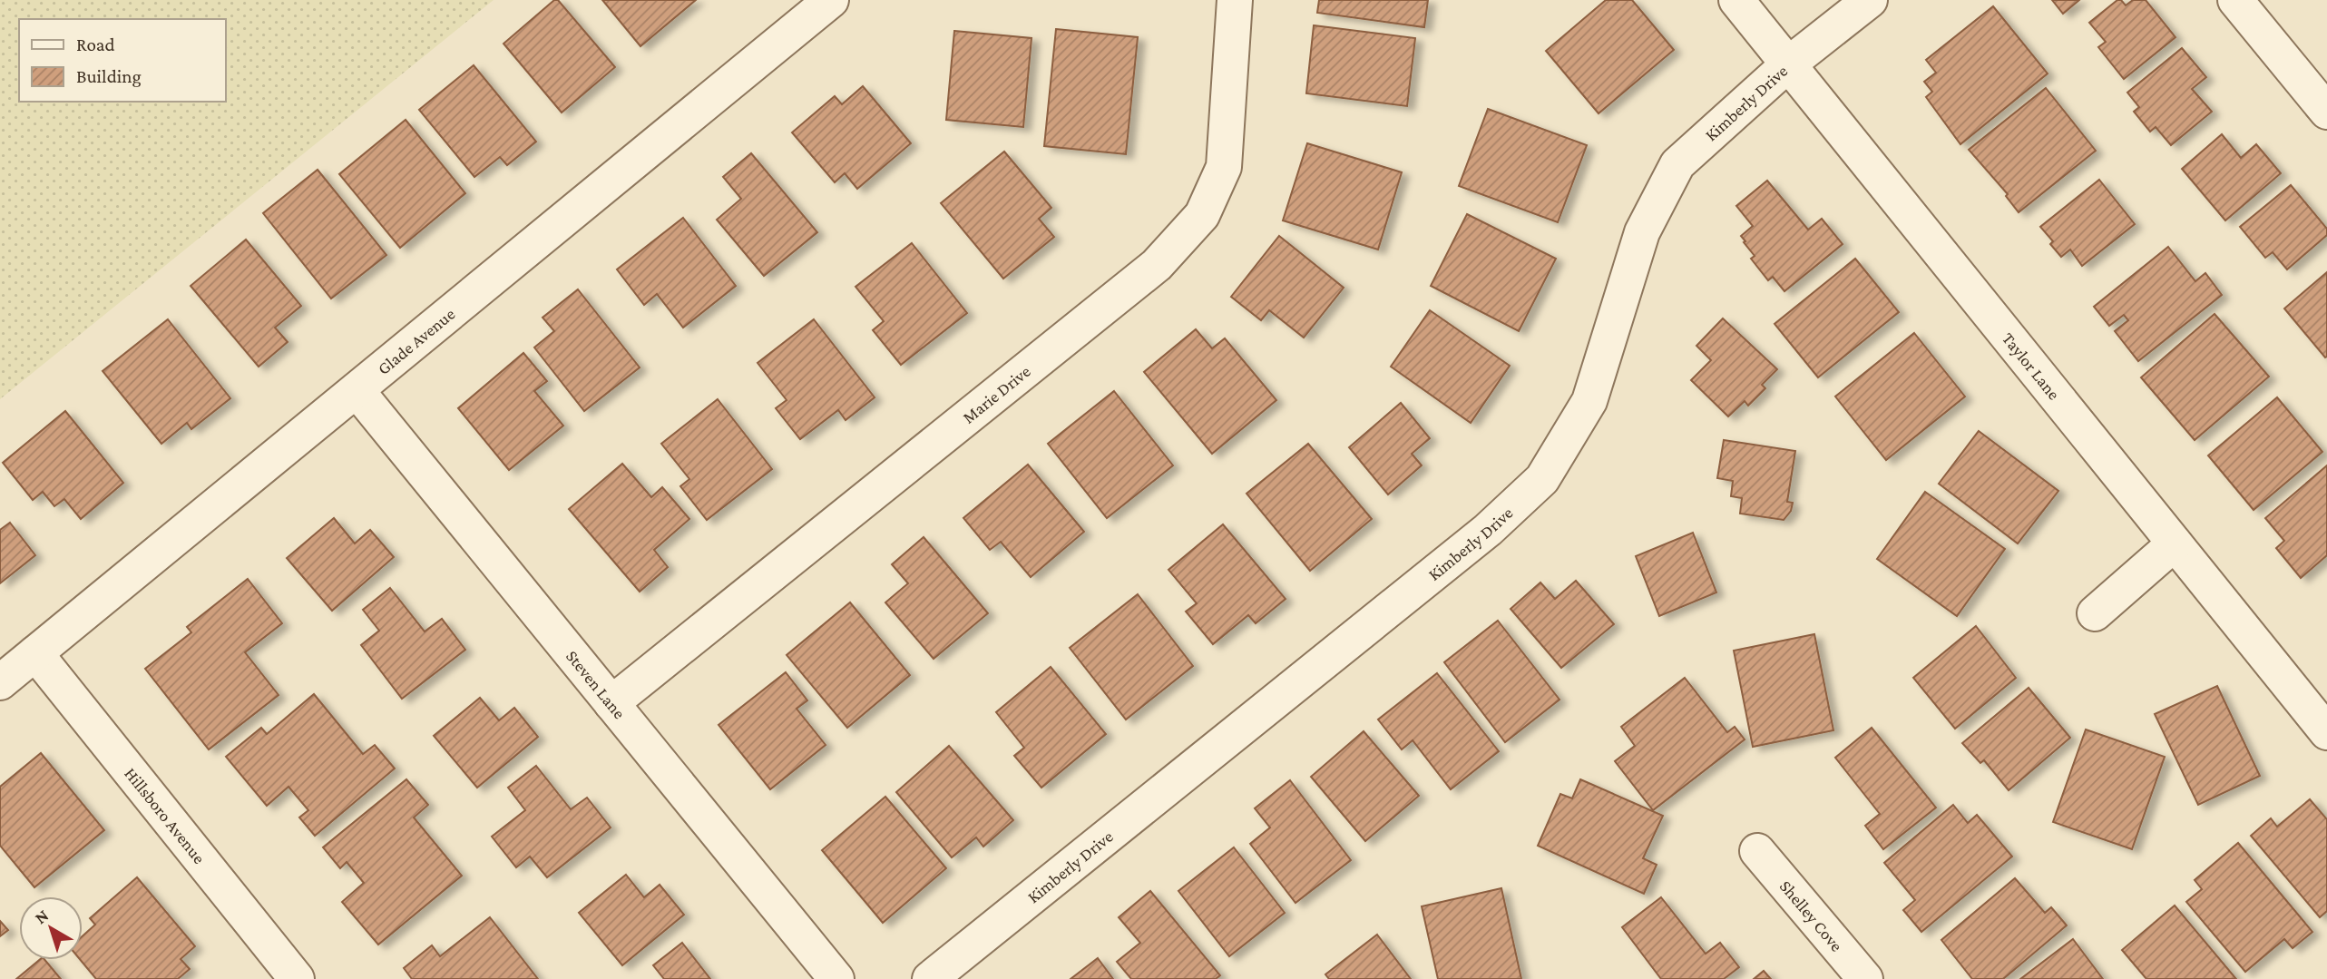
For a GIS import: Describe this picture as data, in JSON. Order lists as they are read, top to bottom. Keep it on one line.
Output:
{"streets":{"street":["Kimberly Drive","Glade Avenue","Taylor Lane","Marie Drive","Steven Lane","Hillsboro Avenue","Shelley Cove"]},"crossings":[["Kimberly Drive","Taylor Lane"],["Glade Avenue","Steven Lane"],["Glade Avenue","Hillsboro Avenue"],["Marie Drive","Steven Lane"]],"legend":["Road","Building"],"north":"top left"}
